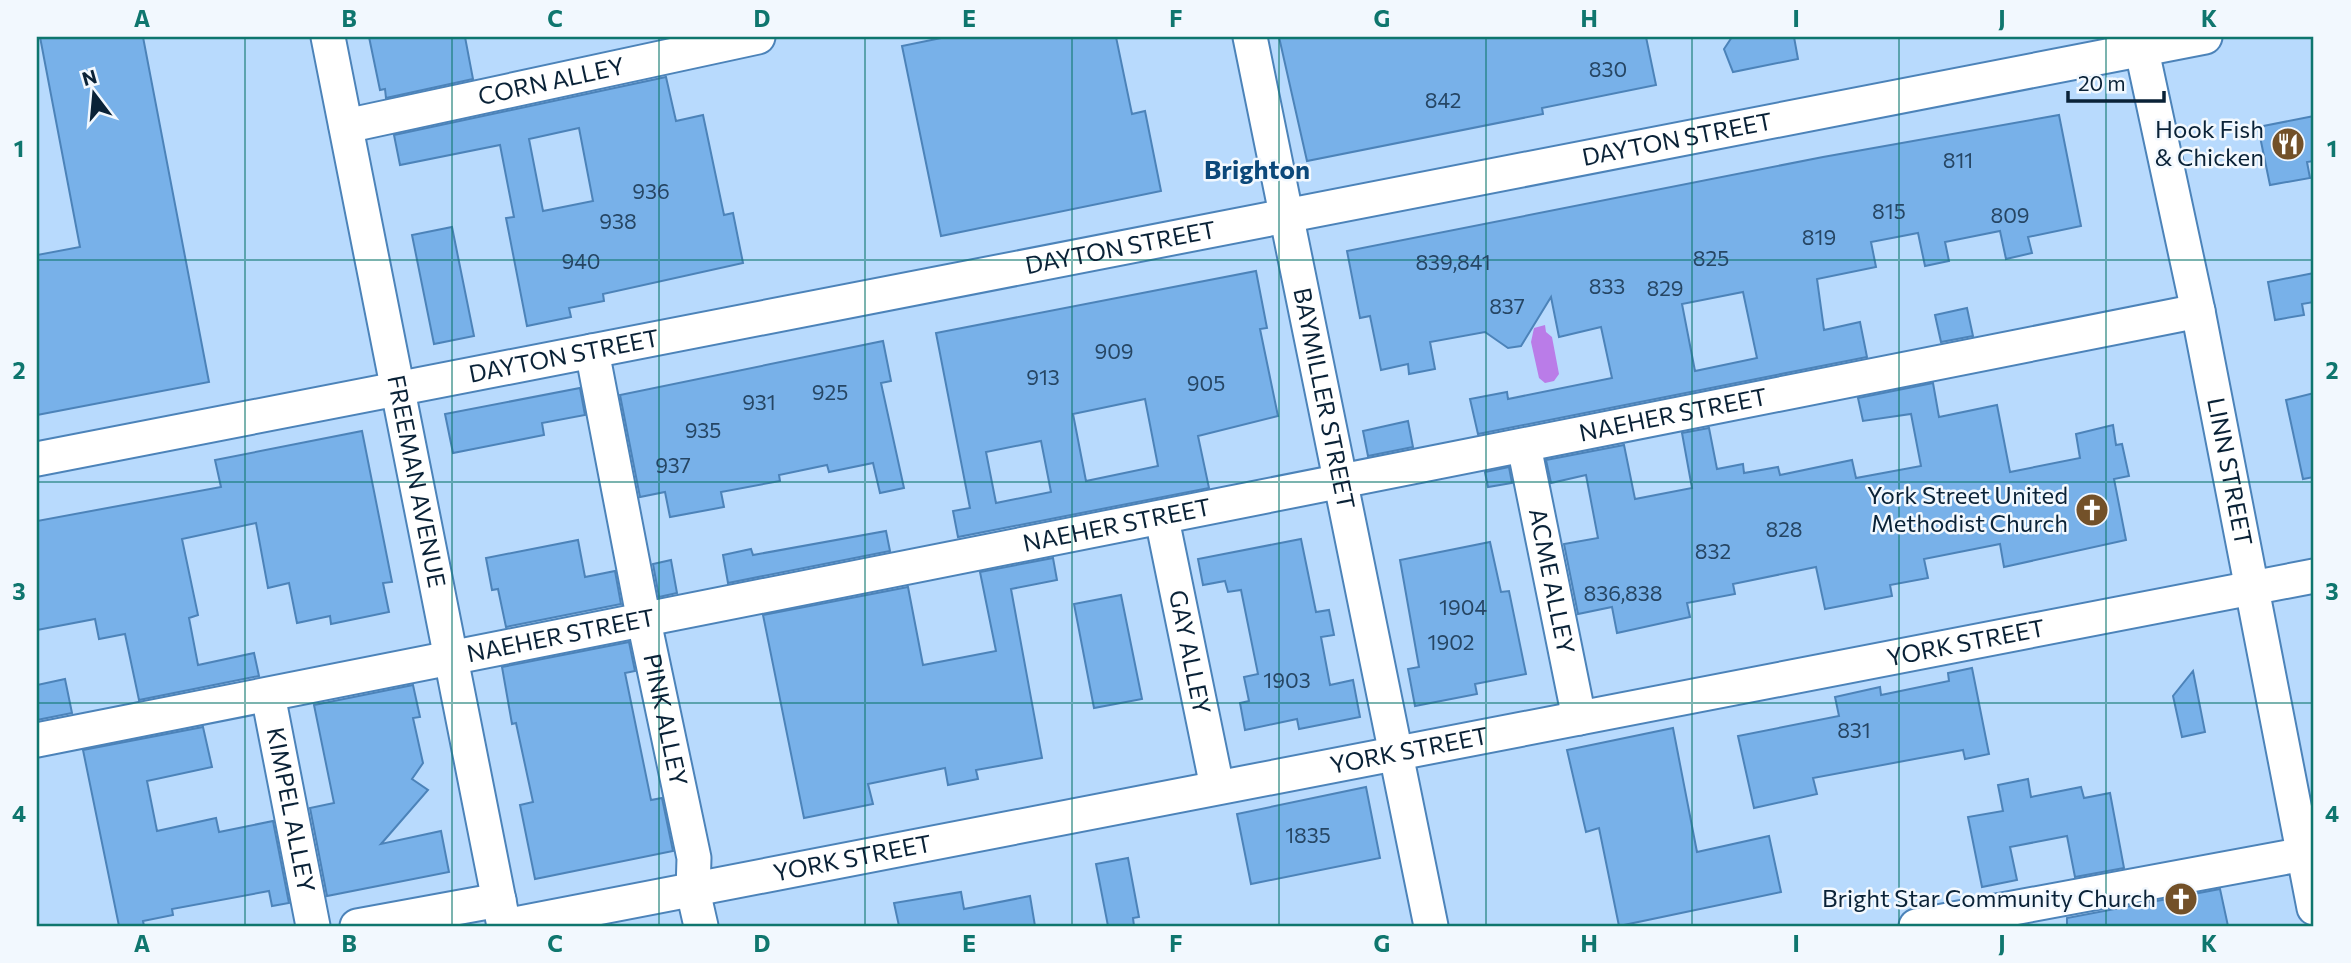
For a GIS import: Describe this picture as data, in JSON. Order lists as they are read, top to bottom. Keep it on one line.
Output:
{"streets":{"street":["CORN ALLEY","DAYTON STREET","BAYMILLER STREET","NAEHER STREET","LINN STREET","FREEMAN AVENUE","ACME ALLEY","YORK STREET","GAY ALLEY","PINK ALLEY","KIMPEL ALLEY"]},"crossings":[["CORN ALLEY","FREEMAN AVENUE"],["DAYTON STREET","BAYMILLER STREET"],["DAYTON STREET","LINN STREET"],["DAYTON STREET","FREEMAN AVENUE"],["DAYTON STREET","PINK ALLEY"],["BAYMILLER STREET","NAEHER STREET"],["BAYMILLER STREET","YORK STREET"],["NAEHER STREET","LINN STREET"],["NAEHER STREET","FREEMAN AVENUE"],["NAEHER STREET","ACME ALLEY"],["NAEHER STREET","GAY ALLEY"],["NAEHER STREET","PINK ALLEY"],["NAEHER STREET","KIMPEL ALLEY"],["LINN STREET","YORK STREET"],["FREEMAN AVENUE","YORK STREET"],["ACME ALLEY","YORK STREET"],["YORK STREET","GAY ALLEY"],["YORK STREET","PINK ALLEY"]],"districts":["Brighton"],"places":{"restaurant":["Hook Fish & Chicken"],"church":["York Street United Methodist Church","Bright Star Community Church"]},"house_numbers":["830","842","811","936","815","809","938","819","825","940","839,841","833","829","837","909","913","905","925","931","935","937","828","832","836,838","1904","1902","1903","831","1835"],"scale_bar":"20 m","north":"top","grid":{"columns":["A","B","C","D","E","F","G","H","I","J","K"],"rows":["1","2","3","4"]}}
